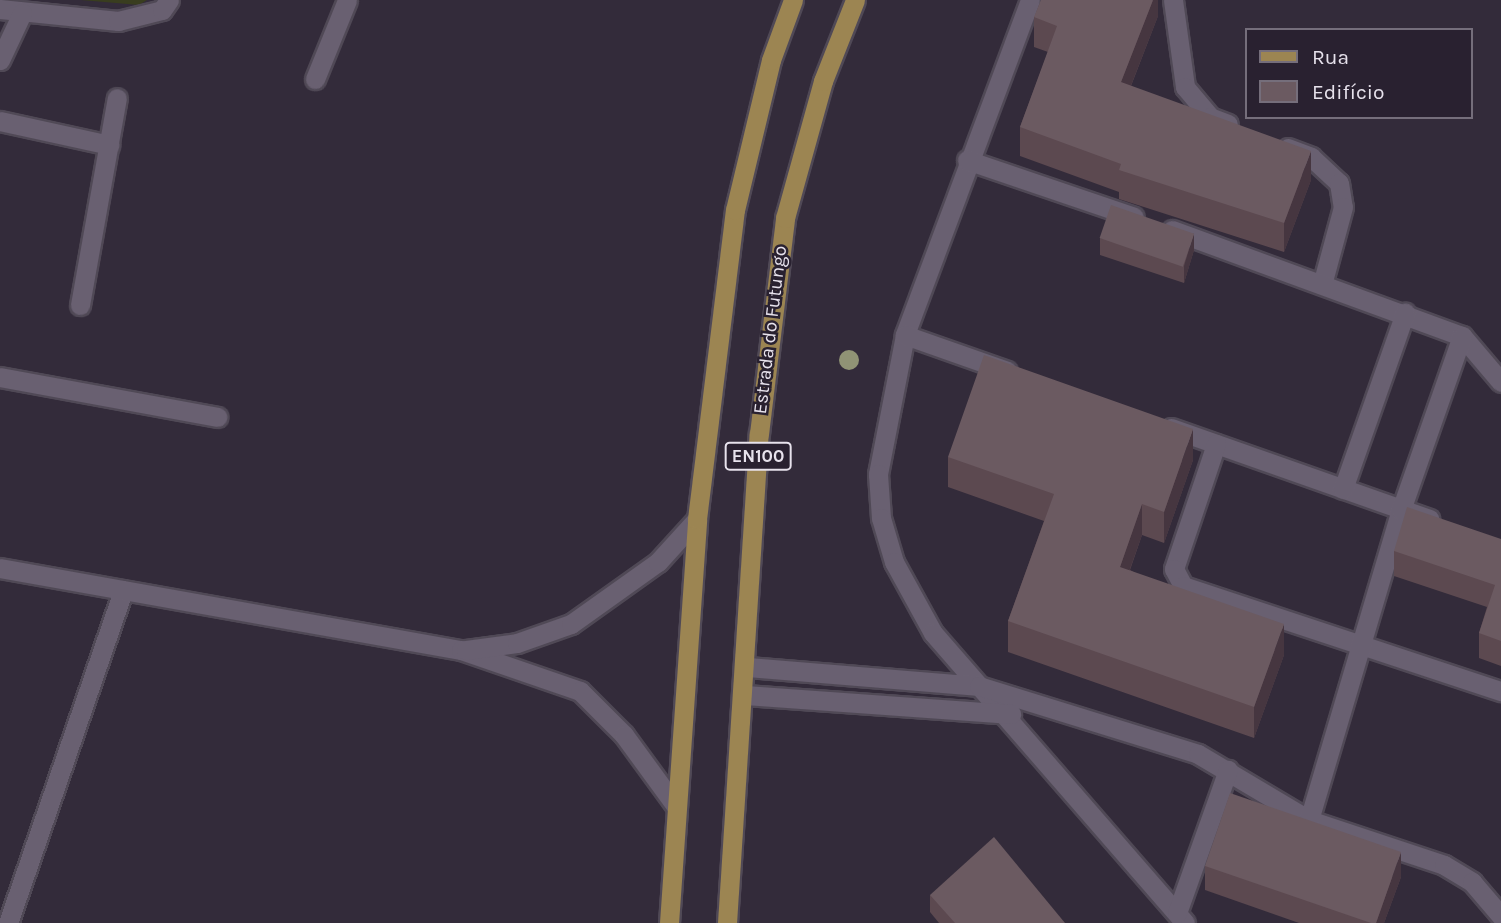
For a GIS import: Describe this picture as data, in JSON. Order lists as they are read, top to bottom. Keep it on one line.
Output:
{"streets":{"main road":["Estrada do Futungo","EN100"]},"legend":["Rua","Edifício"]}
